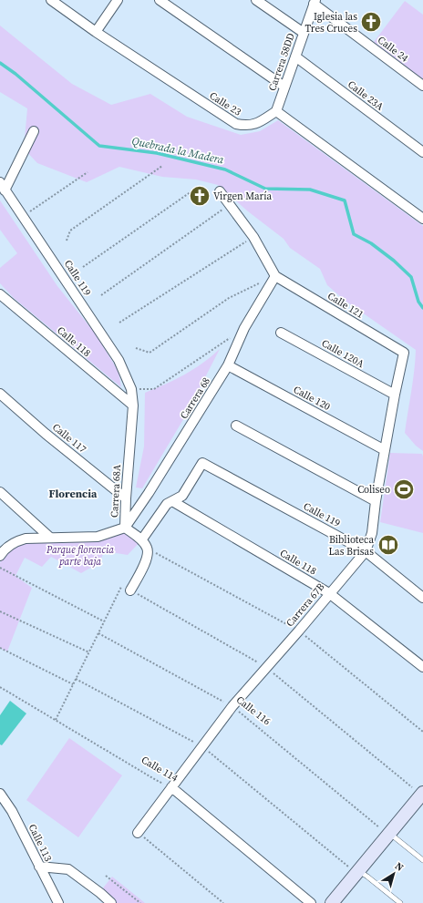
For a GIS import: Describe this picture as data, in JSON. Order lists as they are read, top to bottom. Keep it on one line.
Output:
{"streets":{"street":["Calle 24","Carrera 58DD","Calle 23A","Calle 23","Calle 119","Calle 121","Calle 118","Calle 120A","Carrera 68","Calle 120","Calle 117","Carrera 68A","Carrera 67B","Calle 114","Calle 113"],"path":["Calle 116"]},"crossings":[["Calle 24","Carrera 58DD"],["Carrera 58DD","Calle 23A"],["Carrera 58DD","Calle 23"],["Calle 119","Calle 118"],["Calle 119","Carrera 68A"],["Calle 119","Carrera 67B"],["Calle 121","Carrera 68"],["Calle 121","Carrera 67B"],["Calle 118","Carrera 68A"],["Calle 118","Carrera 67B"],["Calle 120A","Carrera 67B"],["Carrera 68","Calle 120"],["Carrera 68","Carrera 68A"],["Calle 120","Carrera 67B"],["Calle 117","Carrera 68A"],["Carrera 67B","Calle 116"],["Carrera 67B","Calle 114"]],"districts":["Florencia"],"water":["Quebrada la Madera"],"parks":["Parque florencia parte baja"],"places":{"church":["Iglesia las Tres Cruces","Virgen María"],"sports":["Coliseo"],"library":["Biblioteca Las Brisas"]},"north":"top right"}
